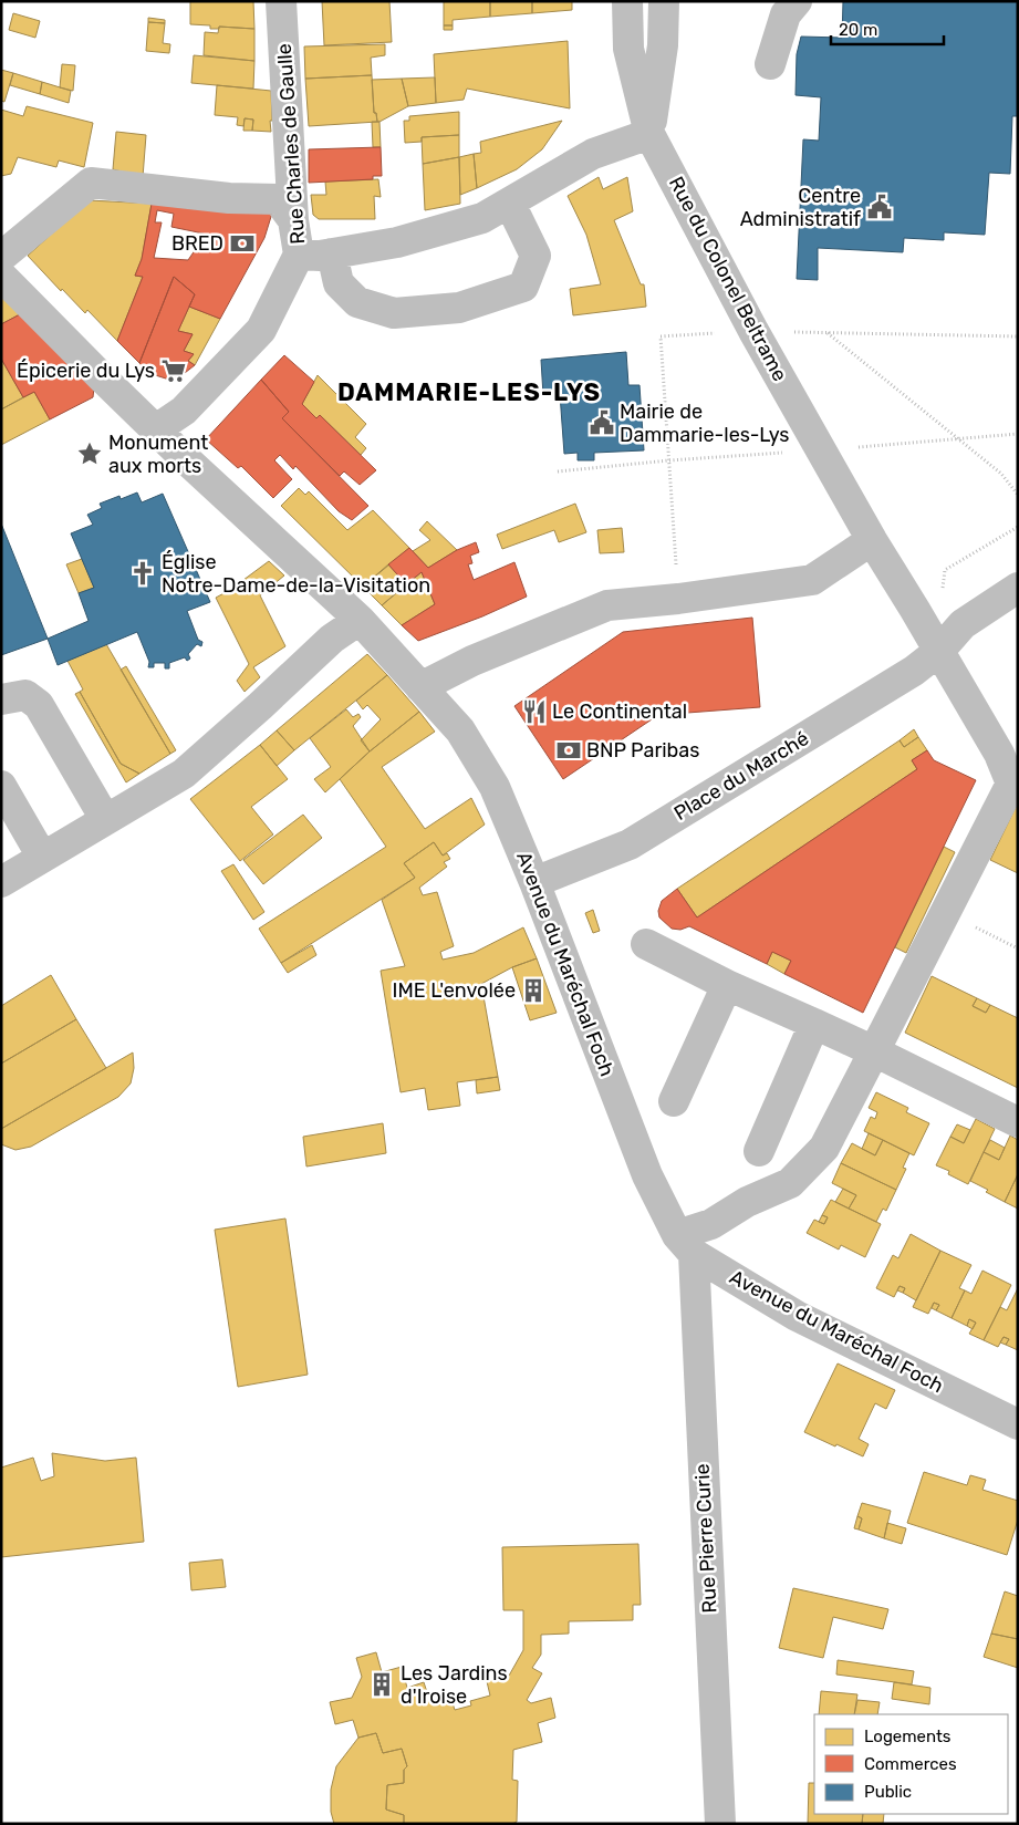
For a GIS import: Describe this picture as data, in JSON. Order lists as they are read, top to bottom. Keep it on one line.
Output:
{"streets":{"street":["Rue Charles de Gaulle","Rue du Colonel Beltrame","Place du Marché","Avenue du Maréchal Foch","Rue Pierre Curie"]},"crossings":[["Rue Charles de Gaulle","Avenue du Maréchal Foch"],["Rue du Colonel Beltrame","Place du Marché"],["Place du Marché","Avenue du Maréchal Foch"],["Avenue du Maréchal Foch","Rue Pierre Curie"]],"districts":["DAMMARIE-LES-LYS"],"places":{"public building":["Centre Administratif","Mairie de Dammarie-les-Lys"],"bank":["BRED","BNP Paribas"],"supermarket":["Épicerie du Lys"],"place":["Monument aux morts"],"church":["Église Notre-Dame-de-la-Visitation"],"restaurant":["Le Continental"],"building":["IME L'envolée","Les Jardins d'Iroise"]},"legend":["Logements","Commerces","Public"],"scale_bar":"20 m"}
